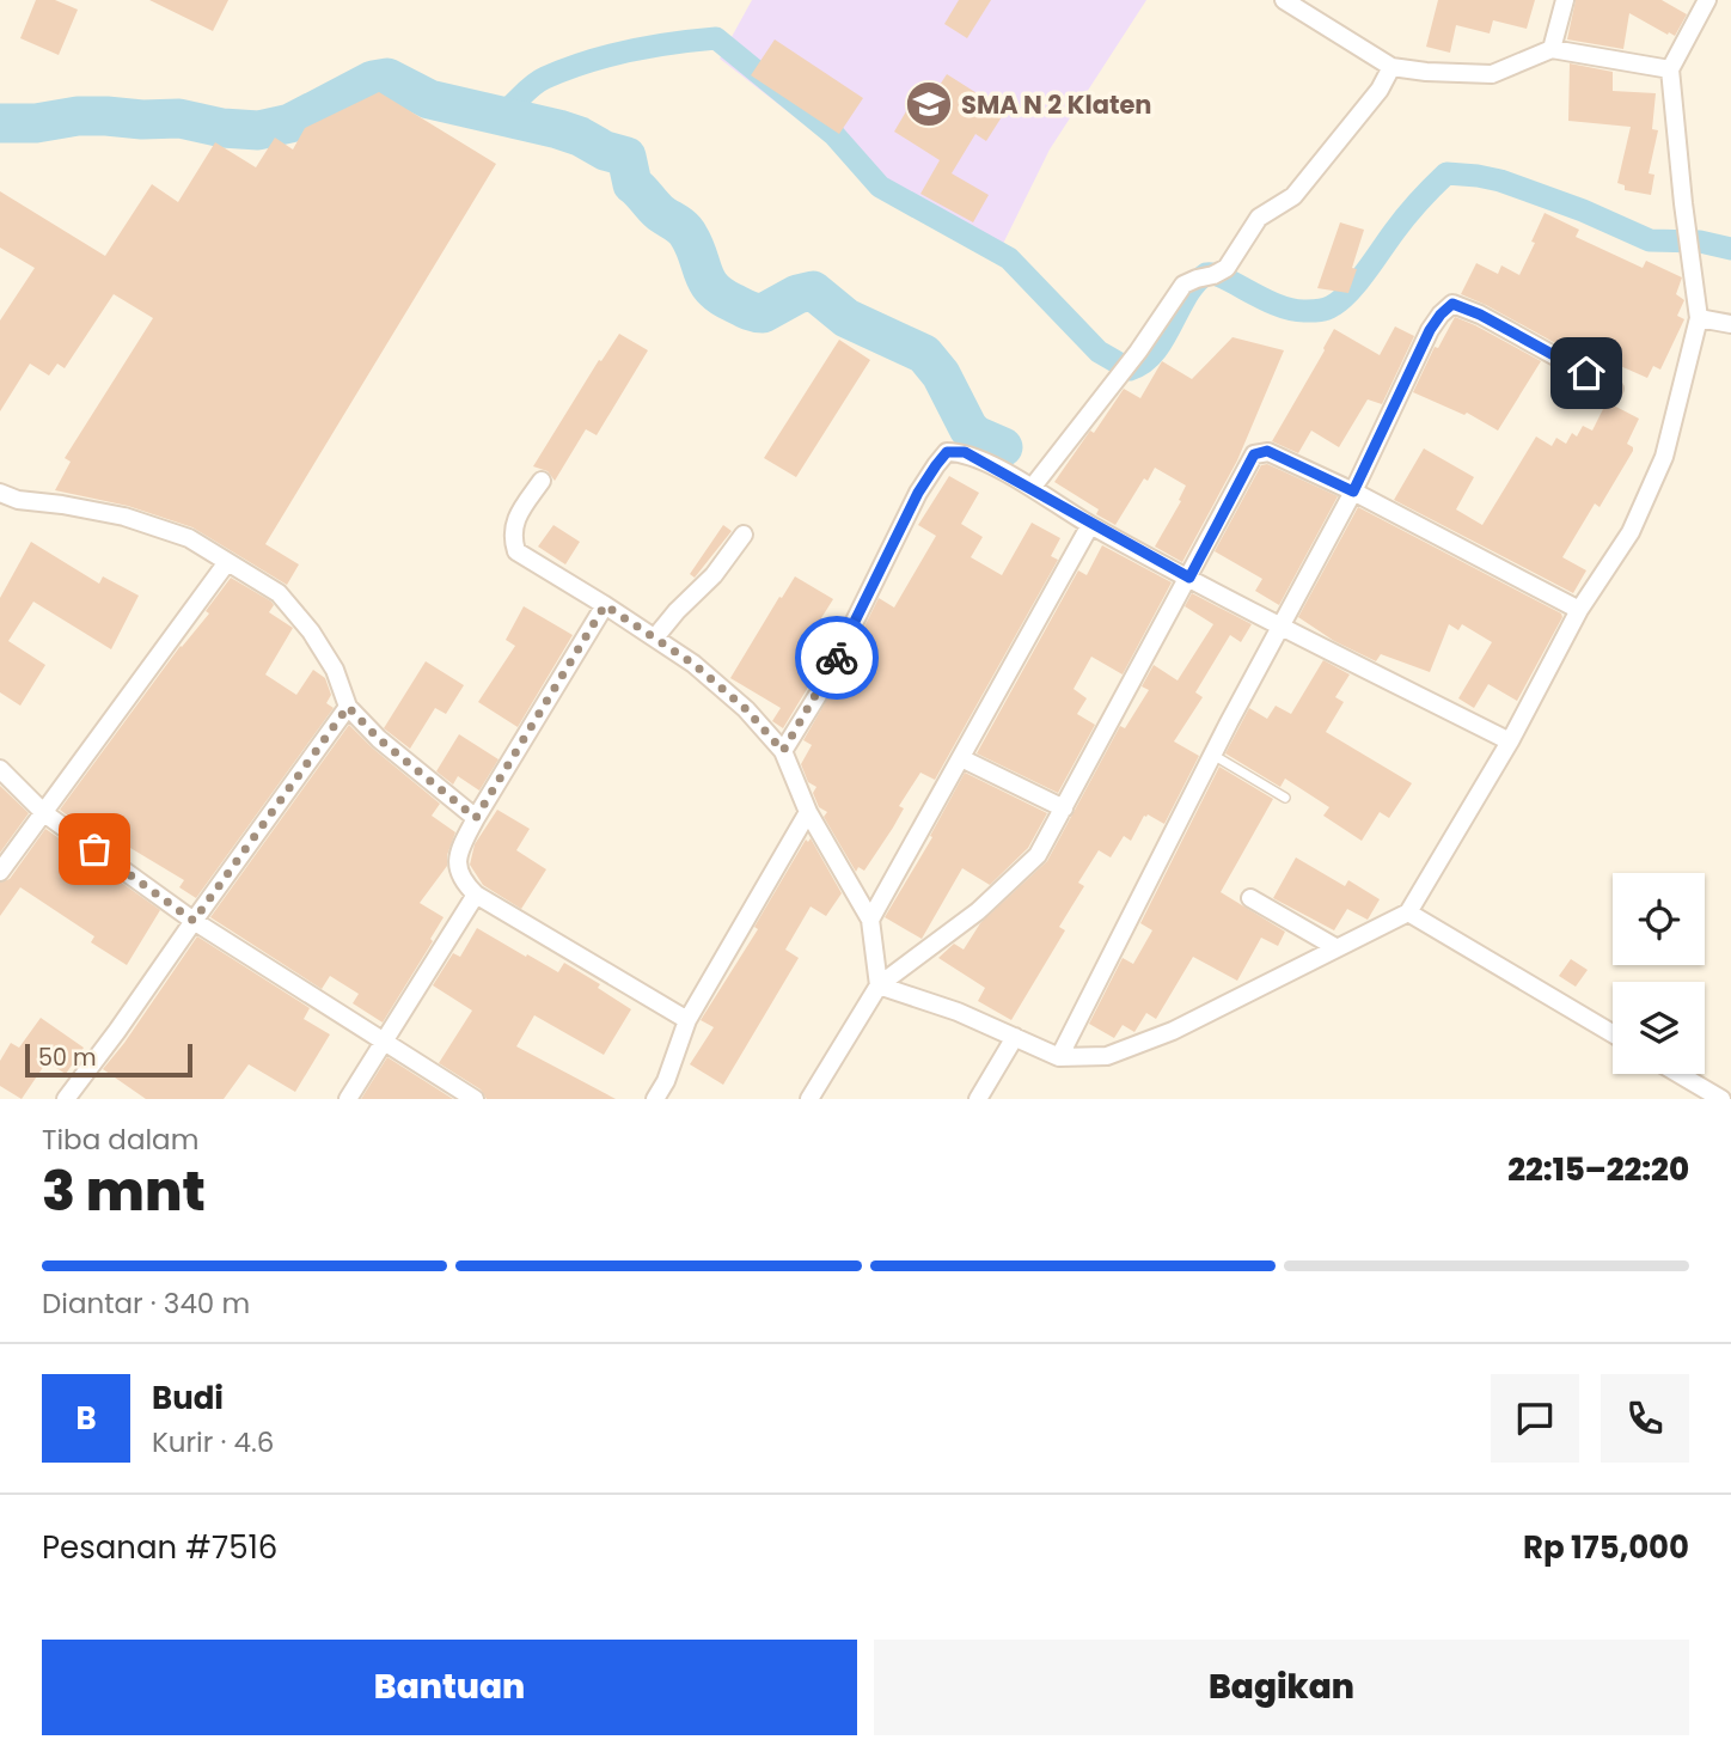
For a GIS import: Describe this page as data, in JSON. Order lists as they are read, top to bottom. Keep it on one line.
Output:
{"places":{"school or university":["SMA N 2 Klaten"]},"scale_bar":"50 m","page":{"scale":"50 m","heading":["3 mnt","Tiba dalam","22:15–22:20"],"panel":["Budi","Kurir · 4.6","Pesanan #7516","Rp 175,000"],"bar":"Diantar · 340 m","round":"B","buttons":["Bantuan","Bagikan"]}}
